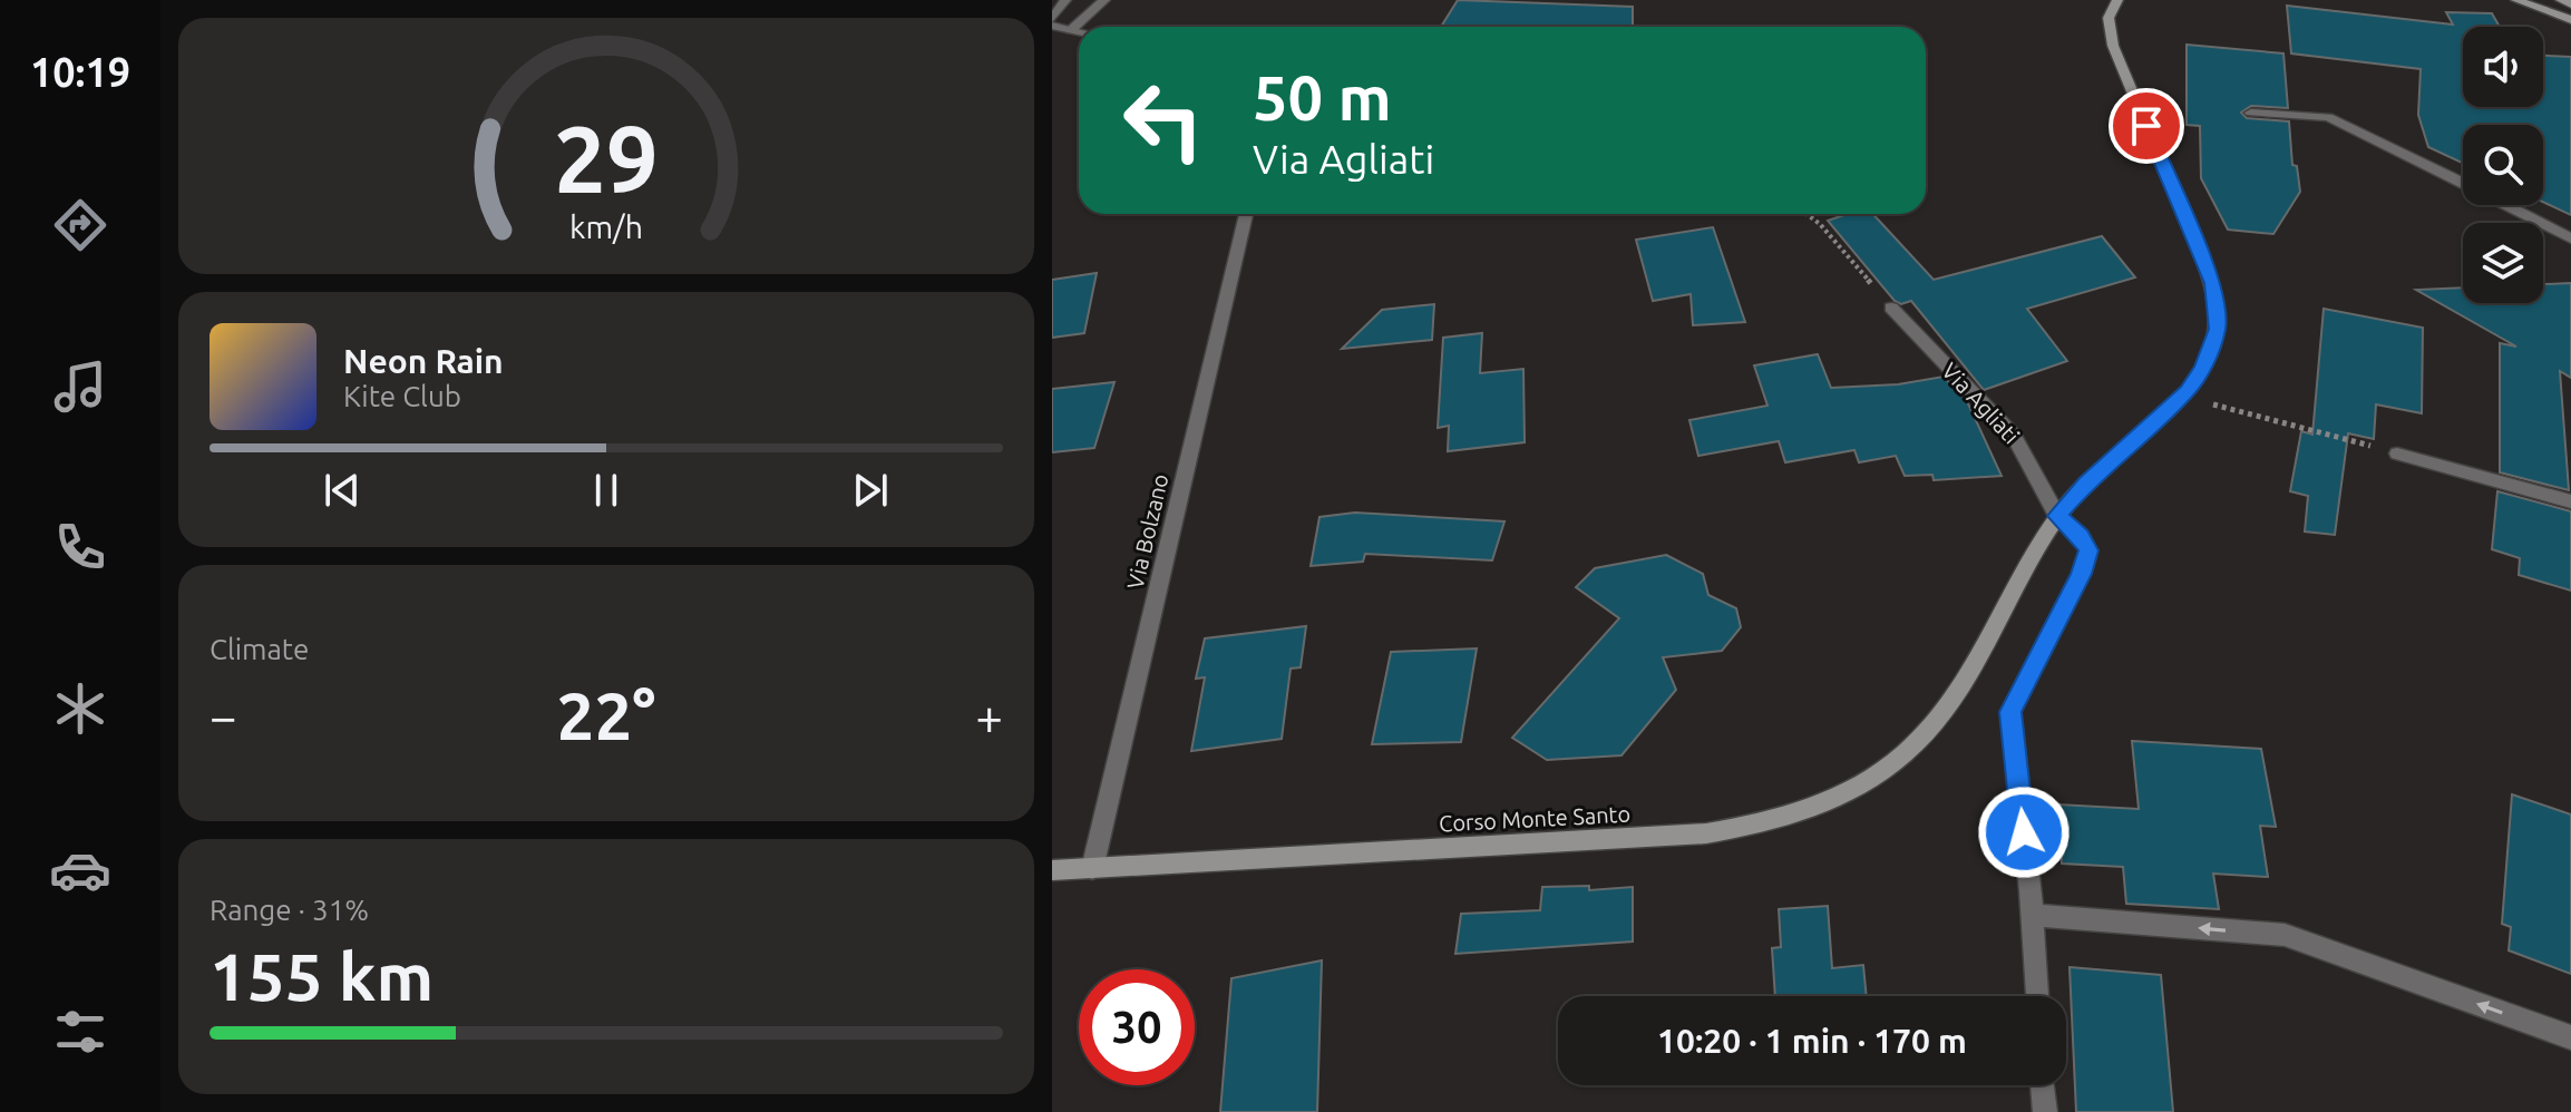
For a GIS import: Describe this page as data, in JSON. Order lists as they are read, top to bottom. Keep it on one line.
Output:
{"streets":{"main road":["Corso Monte Santo"],"street":["Via Agliati","Via Bolzano"]},"crossings":[["Via Agliati","Corso Monte Santo"],["Via Bolzano","Corso Monte Santo"]],"page":{"tabs":"10:19","turn":["50 m","Via Agliati"],"song":["Neon Rain","Kite Club"],"tile":["Climate",["Range · 31%","155 km"]],"heat":["−","22°","+"],"limit":"30","trip":"10:20 · 1 min · 170 m","gauge":["29","km/h"]}}
